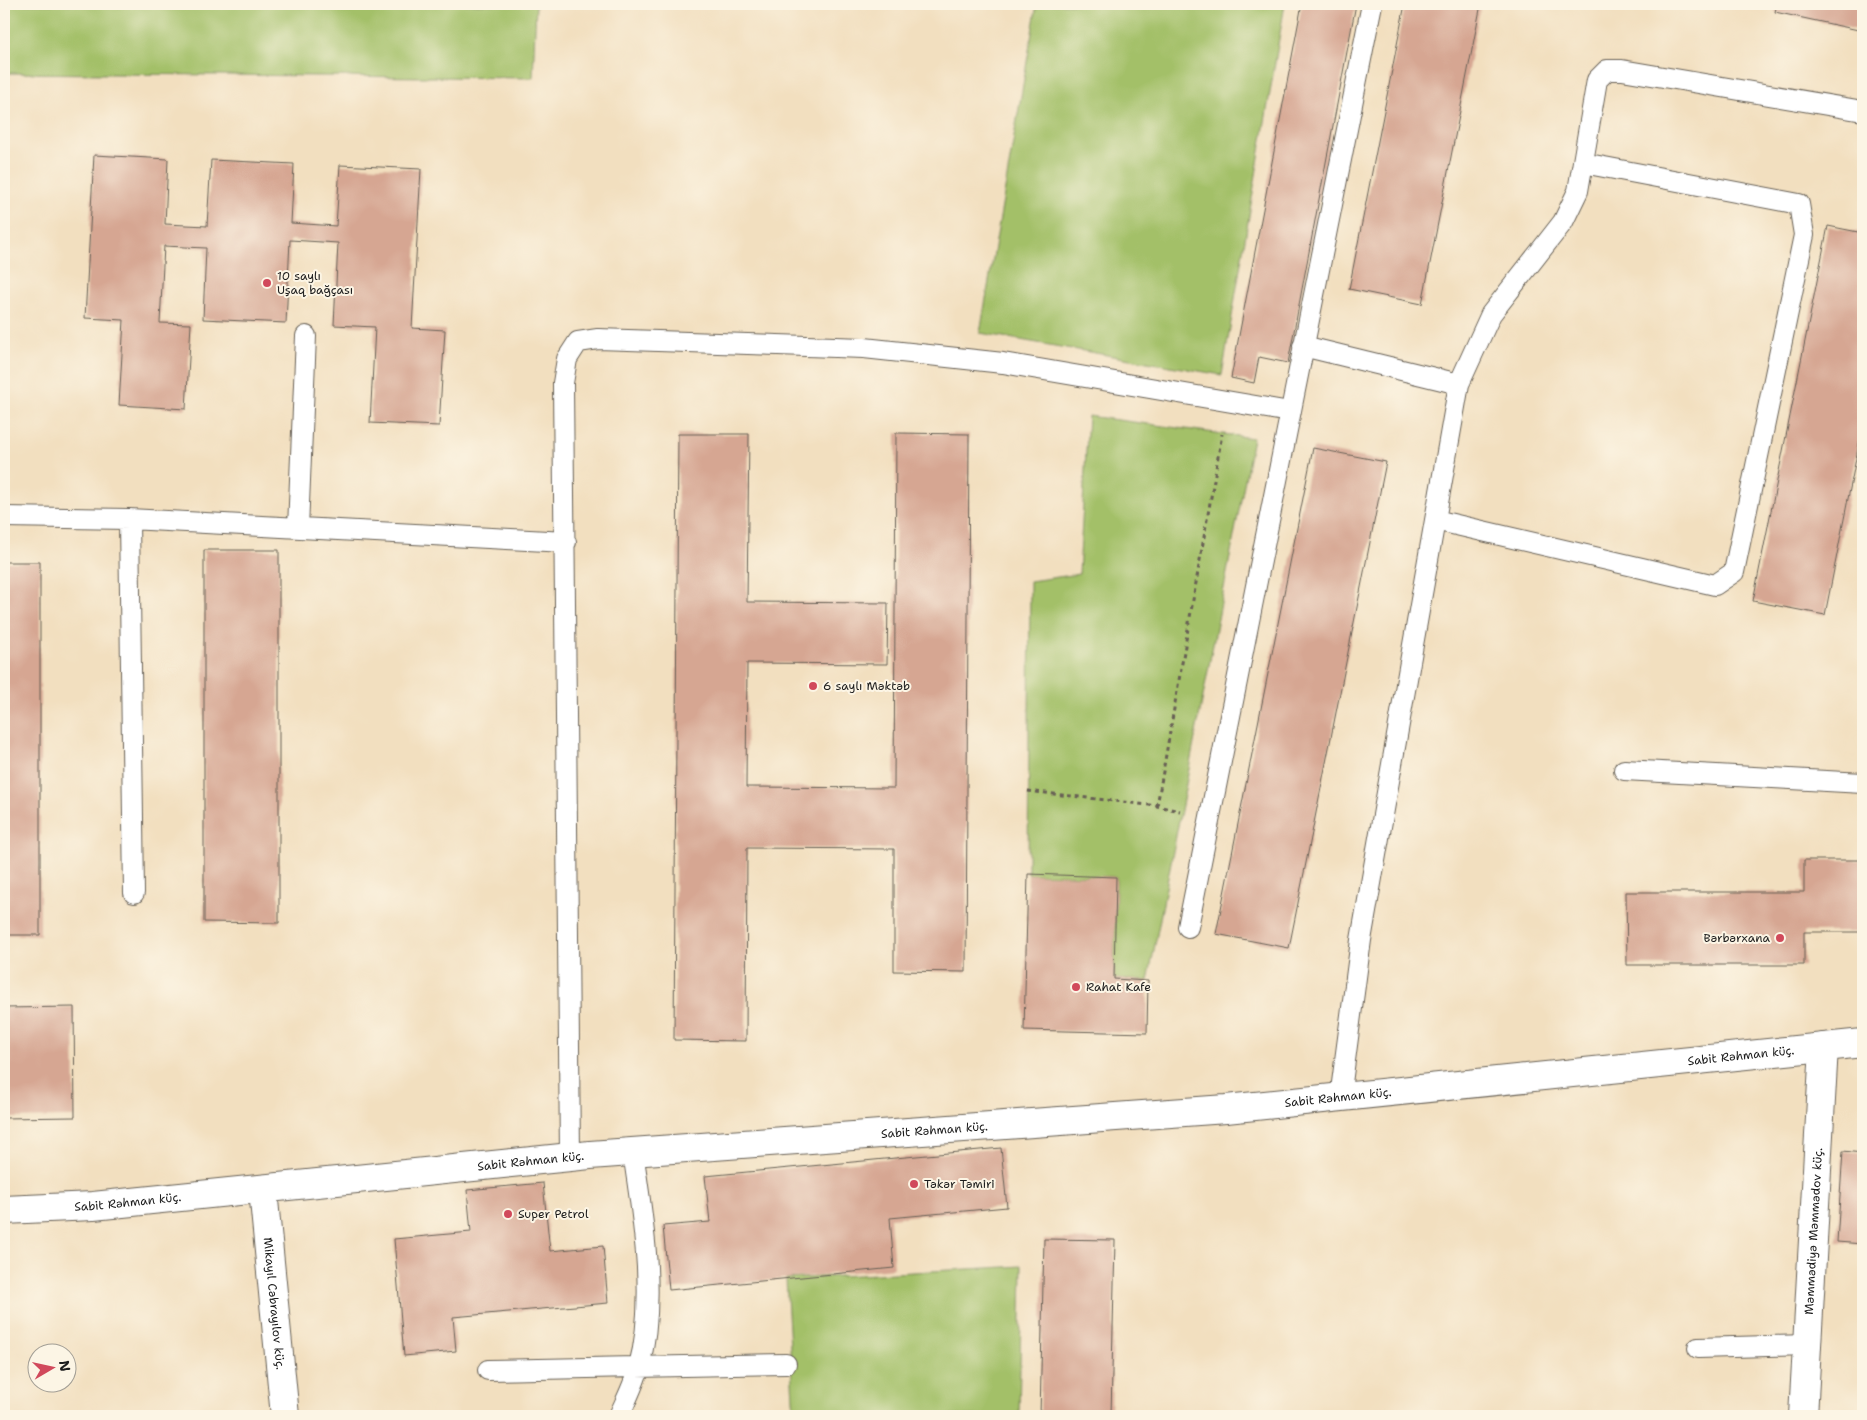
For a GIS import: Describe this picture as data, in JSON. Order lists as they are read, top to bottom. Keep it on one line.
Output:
{"streets":{"main road":["Sabit Rəhman küç.","Məmmədiyə Məmmədov küç.","Mikayıl Cəbrayılov küç."]},"crossings":[["Sabit Rəhman küç.","Məmmədiyə Məmmədov küç."],["Sabit Rəhman küç.","Mikayıl Cəbrayılov küç."]],"places":["10 saylı Uşaq bağçası","6 saylı Məktəb","Bərbərxana","Rahat Kafe","Təkər Təmiri","Super Petrol"],"north":"right"}
